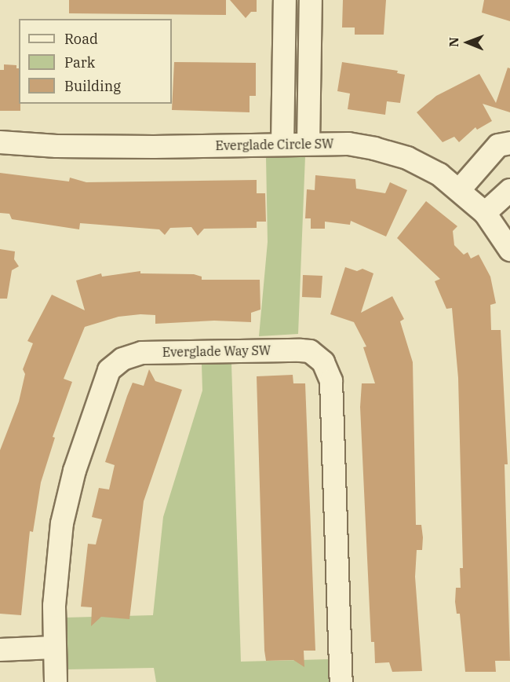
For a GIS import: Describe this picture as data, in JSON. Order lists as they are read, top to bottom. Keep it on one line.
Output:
{"streets":{"street":["Everglade Circle SW","Everglade Way SW"]},"legend":["Road","Park","Building"],"north":"left"}
